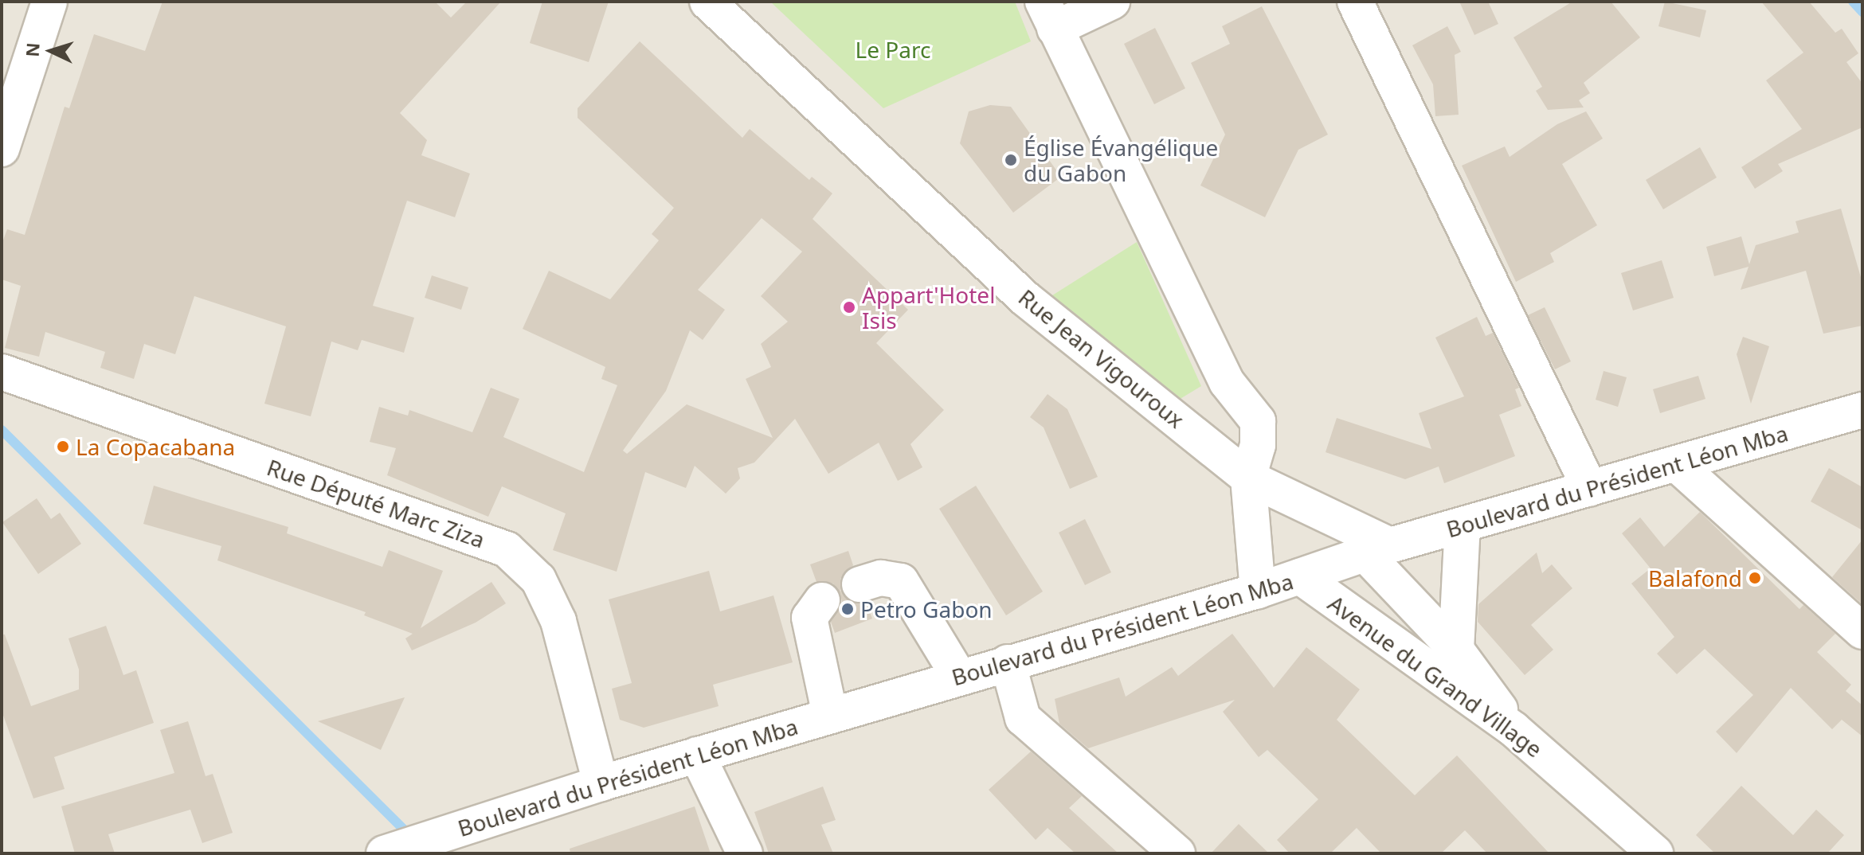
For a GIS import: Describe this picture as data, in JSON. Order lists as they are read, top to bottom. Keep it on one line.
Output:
{"streets":{"street":["Rue Jean Vigouroux","Boulevard du Président Léon Mba","Rue Député Marc Ziza","Avenue du Grand Village"]},"crossings":[["Rue Jean Vigouroux","Boulevard du Président Léon Mba"],["Boulevard du Président Léon Mba","Rue Député Marc Ziza"],["Boulevard du Président Léon Mba","Avenue du Grand Village"]],"parks":["Le Parc"],"places":["Église Évangélique du Gabon","Appart'Hotel Isis","La Copacabana","Balafond","Petro Gabon"],"north":"left"}
